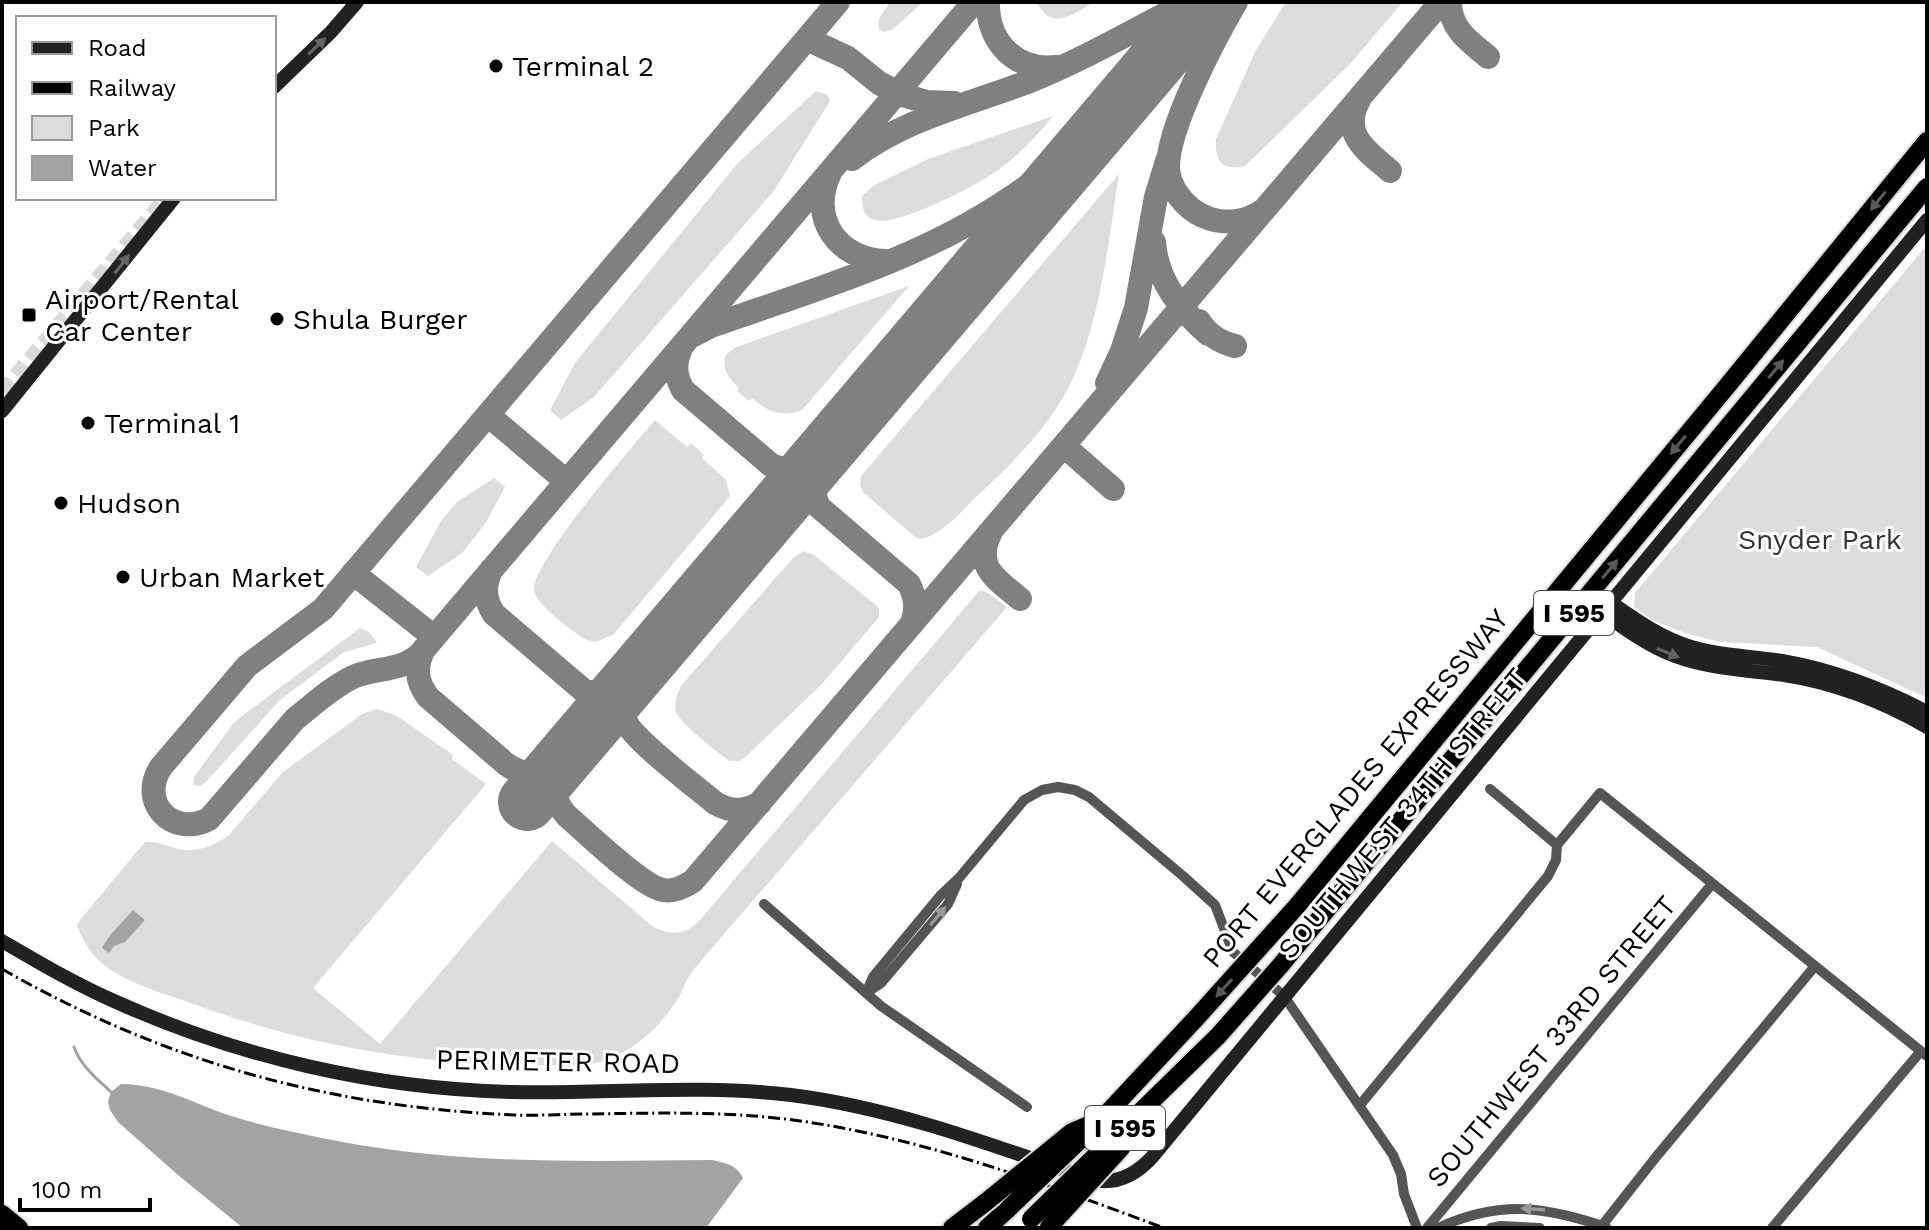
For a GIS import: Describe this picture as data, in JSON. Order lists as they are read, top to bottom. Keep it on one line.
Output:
{"streets":{"highway":["I 595","PORT EVERGLADES EXPRESSWAY"],"street":["SOUTHWEST 34TH STREET","SOUTHWEST 33RD STREET","PERIMETER ROAD"]},"crossings":[["SOUTHWEST 34TH STREET","PERIMETER ROAD"]],"parks":["Snyder Park"],"places":{"other":["Terminal 2","Shula Burger","Terminal 1","Hudson","Urban Market"],"transit":["Airport/Rental Car Center"]},"legend":["Road","Railway","Park","Water"],"scale_bar":"100 m"}
